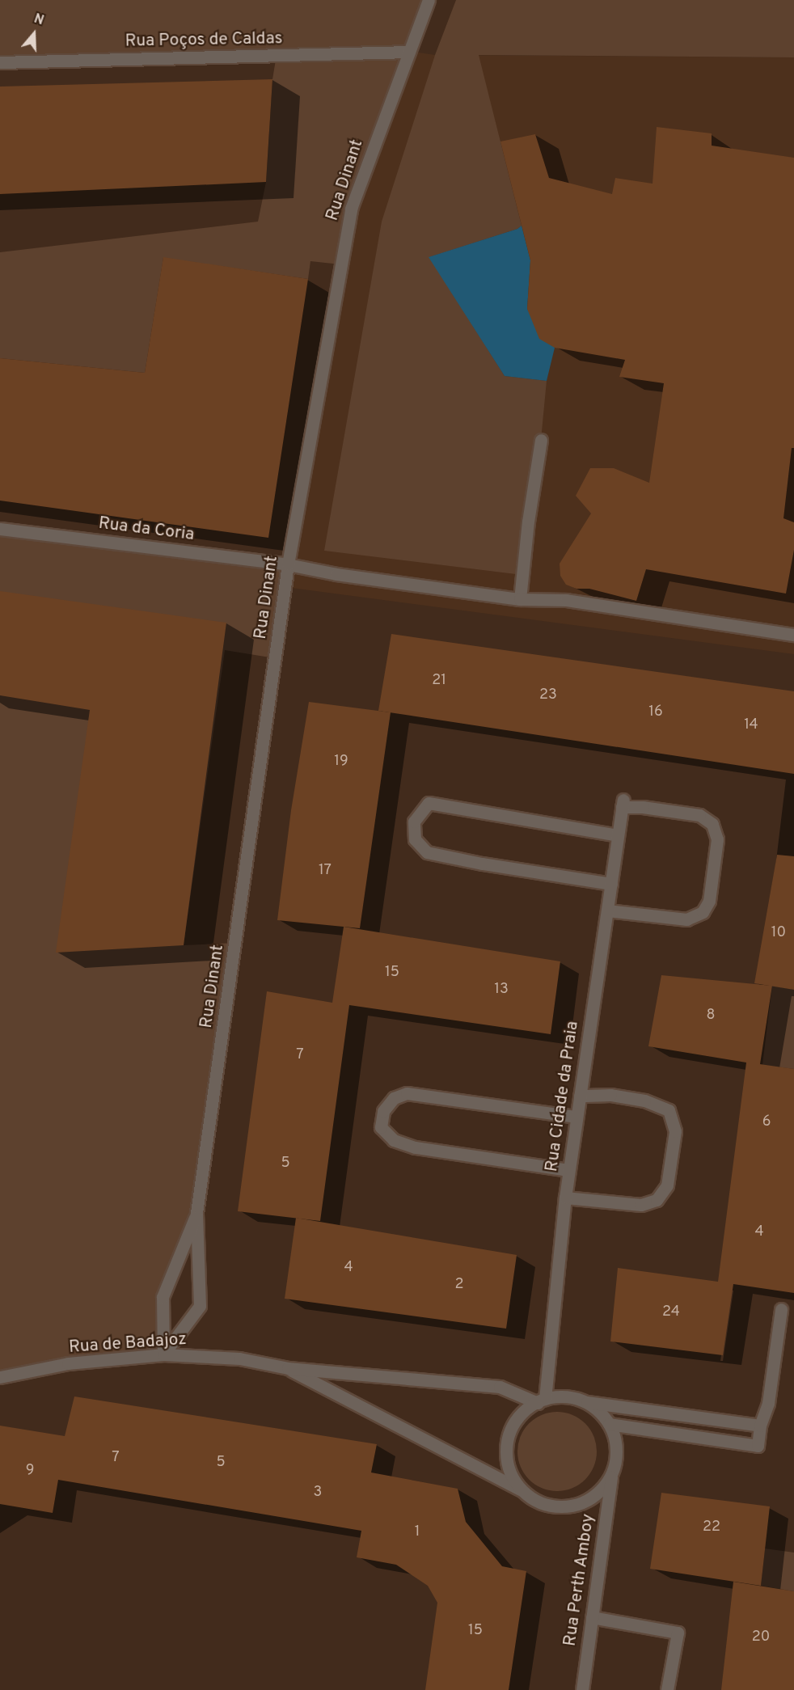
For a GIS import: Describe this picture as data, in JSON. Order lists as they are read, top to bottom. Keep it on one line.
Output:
{"streets":{"street":["Rua Poços de Caldas","Rua Dinant","Rua da Coria","Rua Cidade da Praia","Rua de Badajoz","Rua Perth Amboy"]},"crossings":[["Rua Poços de Caldas","Rua Dinant"],["Rua Dinant","Rua da Coria"],["Rua Cidade da Praia","Rua Perth Amboy"]],"house_numbers":["21","23","16","14","19","17","10","15","13","8","7","6","5","4","4","2","24","7","5","9","3","22","1","15","20"],"north":"top"}
